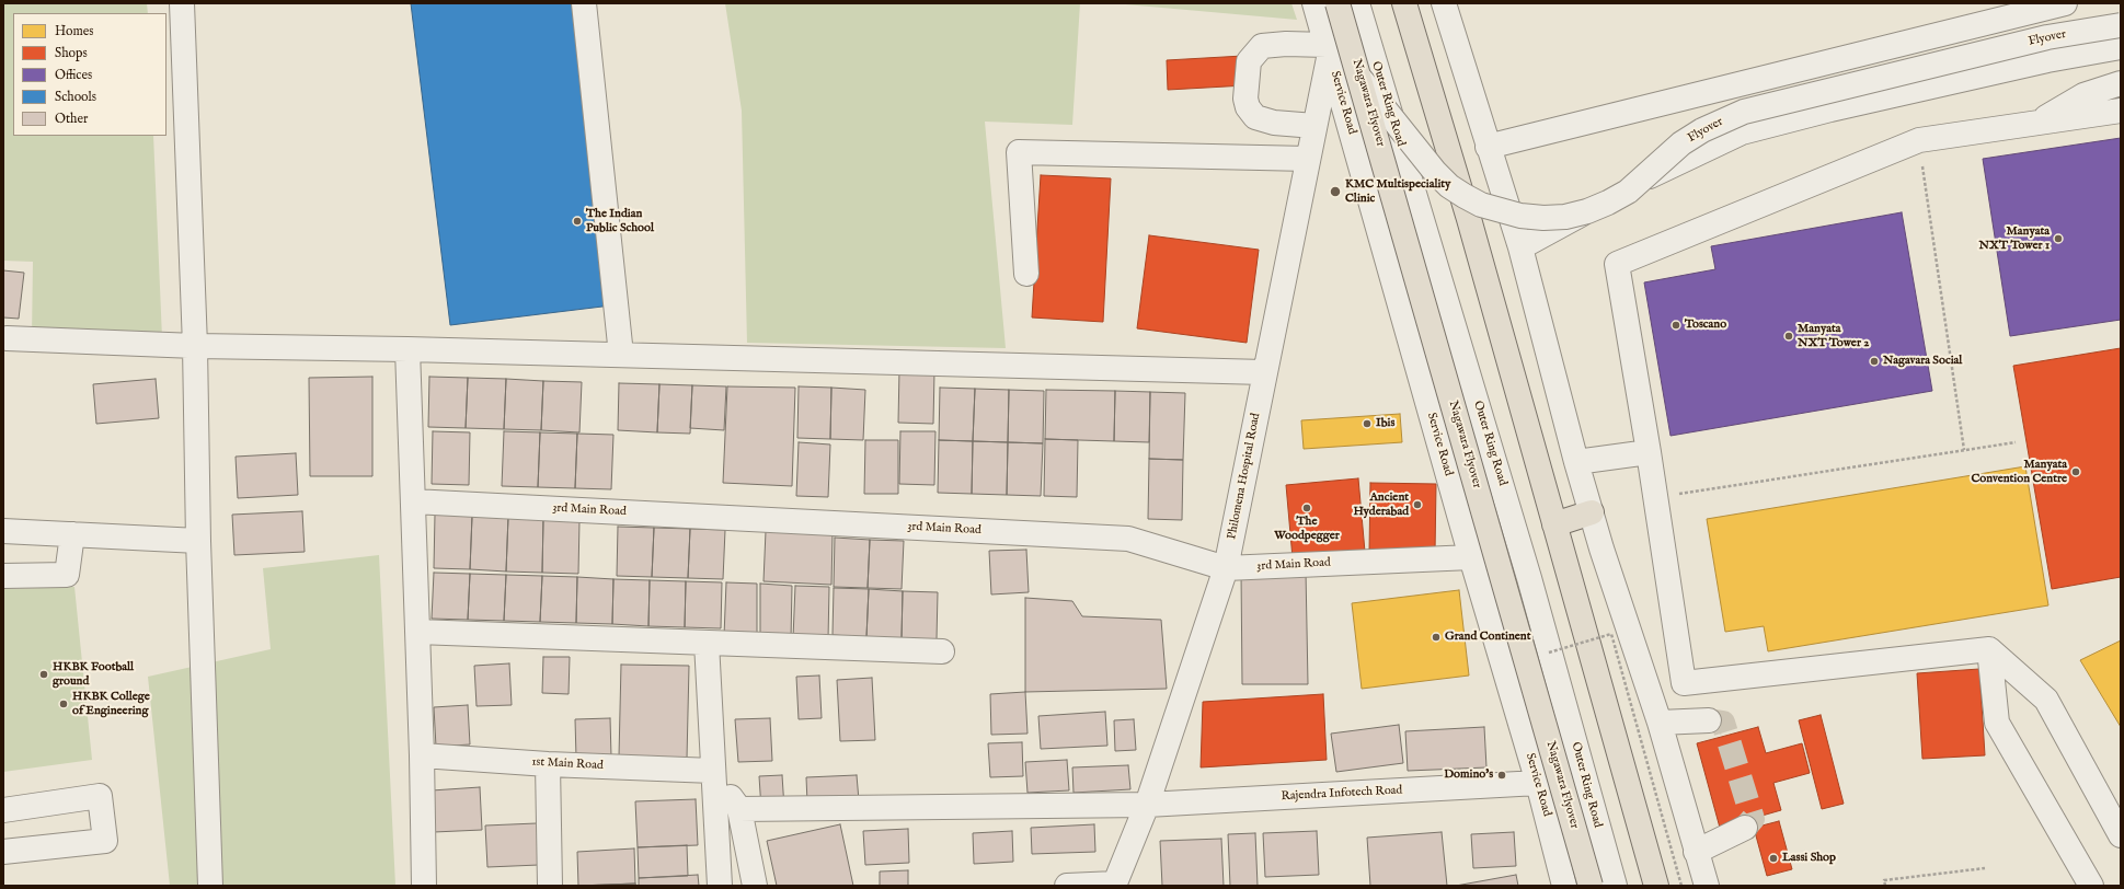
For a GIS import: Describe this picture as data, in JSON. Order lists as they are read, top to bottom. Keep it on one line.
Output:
{"streets":{"highway":["Nagawara Flyover"],"street":["Flyover","Service Road","Outer Ring Road","Philomena Hospital Road","3rd Main Road","1st Main Road","Rajendra Infotech Road"]},"crossings":[["Flyover","Nagawara Flyover"],["Service Road","Philomena Hospital Road"],["Service Road","3rd Main Road"],["Service Road","Rajendra Infotech Road"],["Philomena Hospital Road","3rd Main Road"],["Philomena Hospital Road","Rajendra Infotech Road"]],"places":["KMC Multispeciality Clinic","The Indian Public School","Manyata NXT Tower 1","Toscano","Manyata NXT Tower 2","Nagavara Social","Ibis","Manyata Convention Centre","Ancient Hyderabad","The Woodpegger","Grand Continent","HKBK Football ground","HKBK College of Engineering","Domino's","Lassi Shop"],"legend":["Homes","Shops","Offices","Schools","Other"]}
